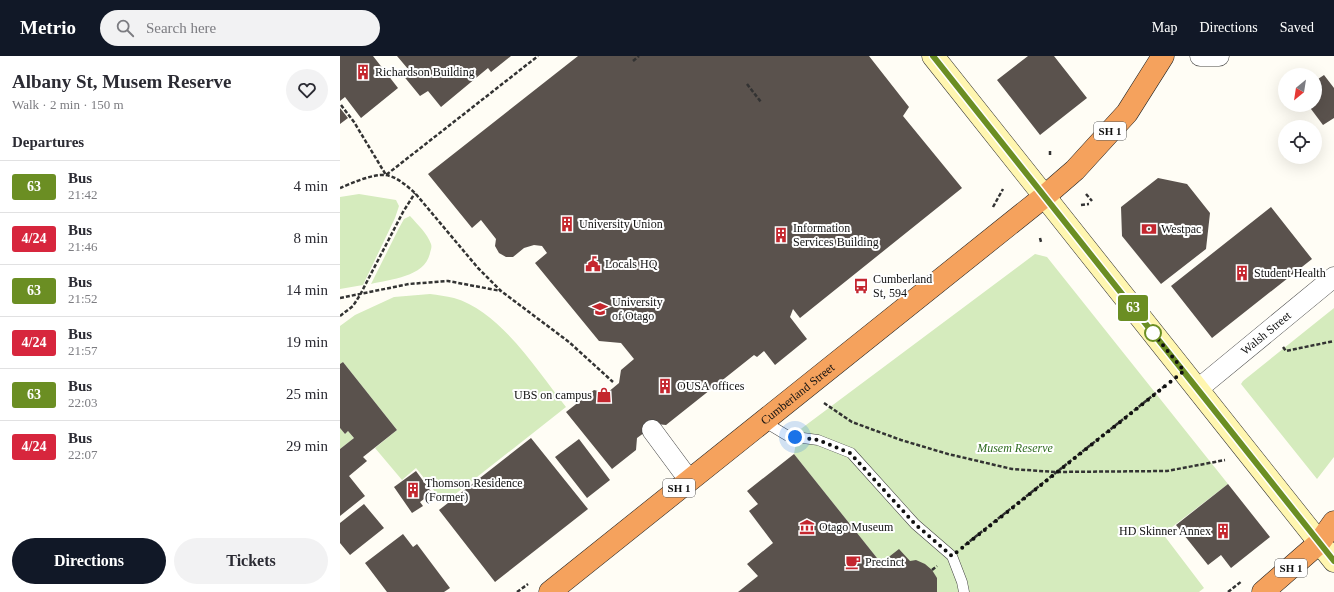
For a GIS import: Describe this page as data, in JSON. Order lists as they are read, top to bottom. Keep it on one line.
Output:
{"streets":{"highway":["SH 1","Cumberland Street"],"street":["Walsh Street"]},"crossings":[["SH 1","Cumberland Street"]],"parks":["Musem Reserve"],"places":{"building":["Richardson Building","University Union","Information Services Building","Student Health","OUSA offices","Thomson Residence (Former)","HD Skinner Annex"],"bank":["Westpac"],"public building":["Locals HQ"],"bus stop":["Cumberland St, 594"],"school or university":["University of Otago"],"shop":["UBS on campus"],"museum":["Otago Museum"],"cafe":["Precinct"]},"lines":["bus line 63"],"north":"bottom left","page":{"header":"Metrio","search":"Search here","nav":["Map","Directions","Saved"],"heading":[["Albany St, Musem Reserve","Walk · 2 min · 150 m"],"Departures"],"on_map":"63","list":[{"mark":"63","name":"Bus","note":"21:42","value":"4 min"},{"mark":"4/24","name":"Bus","note":"21:46","value":"8 min"},{"mark":"63","name":"Bus","note":"21:52","value":"14 min"},{"mark":"4/24","name":"Bus","note":"21:57","value":"19 min"},{"mark":"63","name":"Bus","note":"22:03","value":"25 min"},{"mark":"4/24","name":"Bus","note":"22:07","value":"29 min"}],"buttons":["Directions","Tickets"]}}
